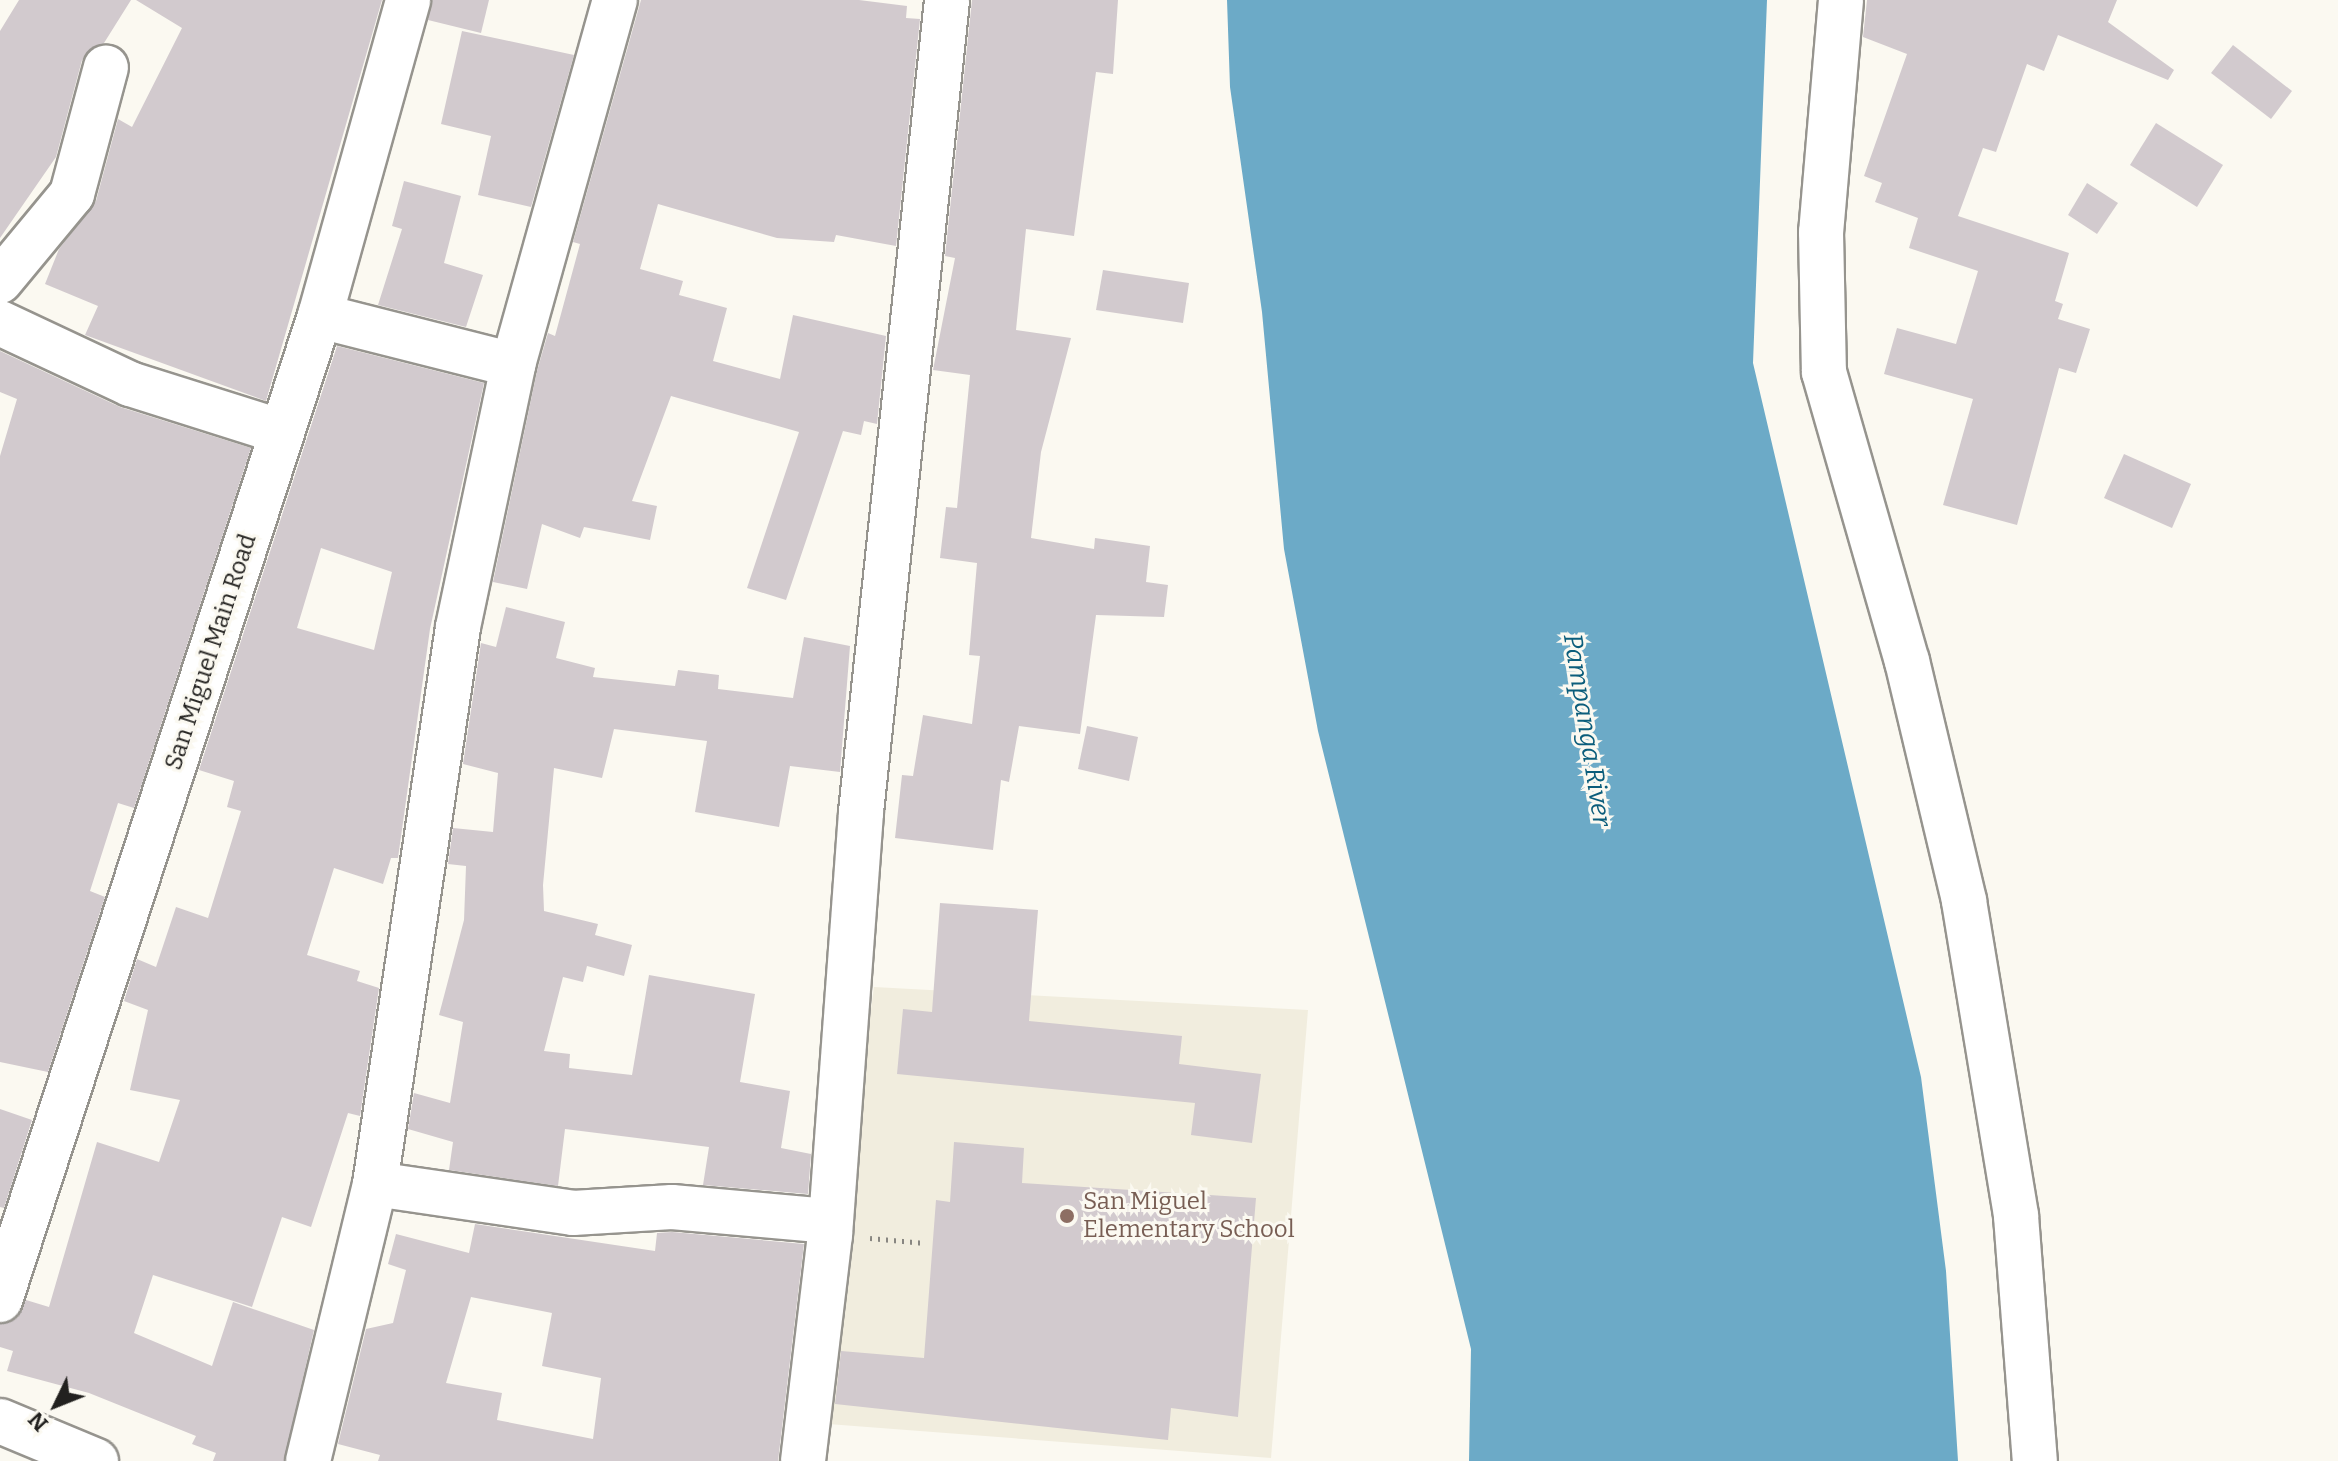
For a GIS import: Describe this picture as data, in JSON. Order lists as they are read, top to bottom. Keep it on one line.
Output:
{"streets":{"street":["San Miguel Main Road"]},"water":["Pampanga River"],"places":["San Miguel Elementary School"],"north":"bottom left"}
